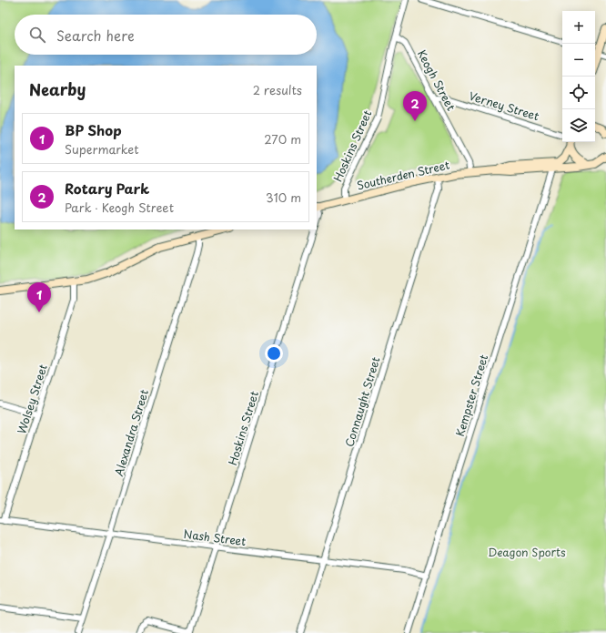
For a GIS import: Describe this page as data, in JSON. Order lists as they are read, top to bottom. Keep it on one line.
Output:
{"streets":{"main road":["Southerden Street"],"street":["Keogh Street","Verney Street","Hoskins Street","Kempster Street","Wolsey Street","Connaught Street","Alexandra Street","Nash Street"]},"crossings":[["Keogh Street","Verney Street"],["Keogh Street","Hoskins Street"],["Keogh Street","Southerden Street"],["Hoskins Street","Southerden Street"],["Hoskins Street","Nash Street"],["Southerden Street","Kempster Street"],["Southerden Street","Connaught Street"],["Kempster Street","Nash Street"],["Wolsey Street","Nash Street"],["Connaught Street","Nash Street"],["Alexandra Street","Nash Street"]],"parks":["Deagon Sports"],"page":{"map_buttons":["+","−"],"search":"Search here","heading":["Nearby","2 results"],"pins":["2","1"],"list":[{"mark":"1","name":"BP Shop","note":"Supermarket","value":"270 m"},{"mark":"2","name":"Rotary Park","note":"Park · Keogh Street","value":"310 m"}]}}
